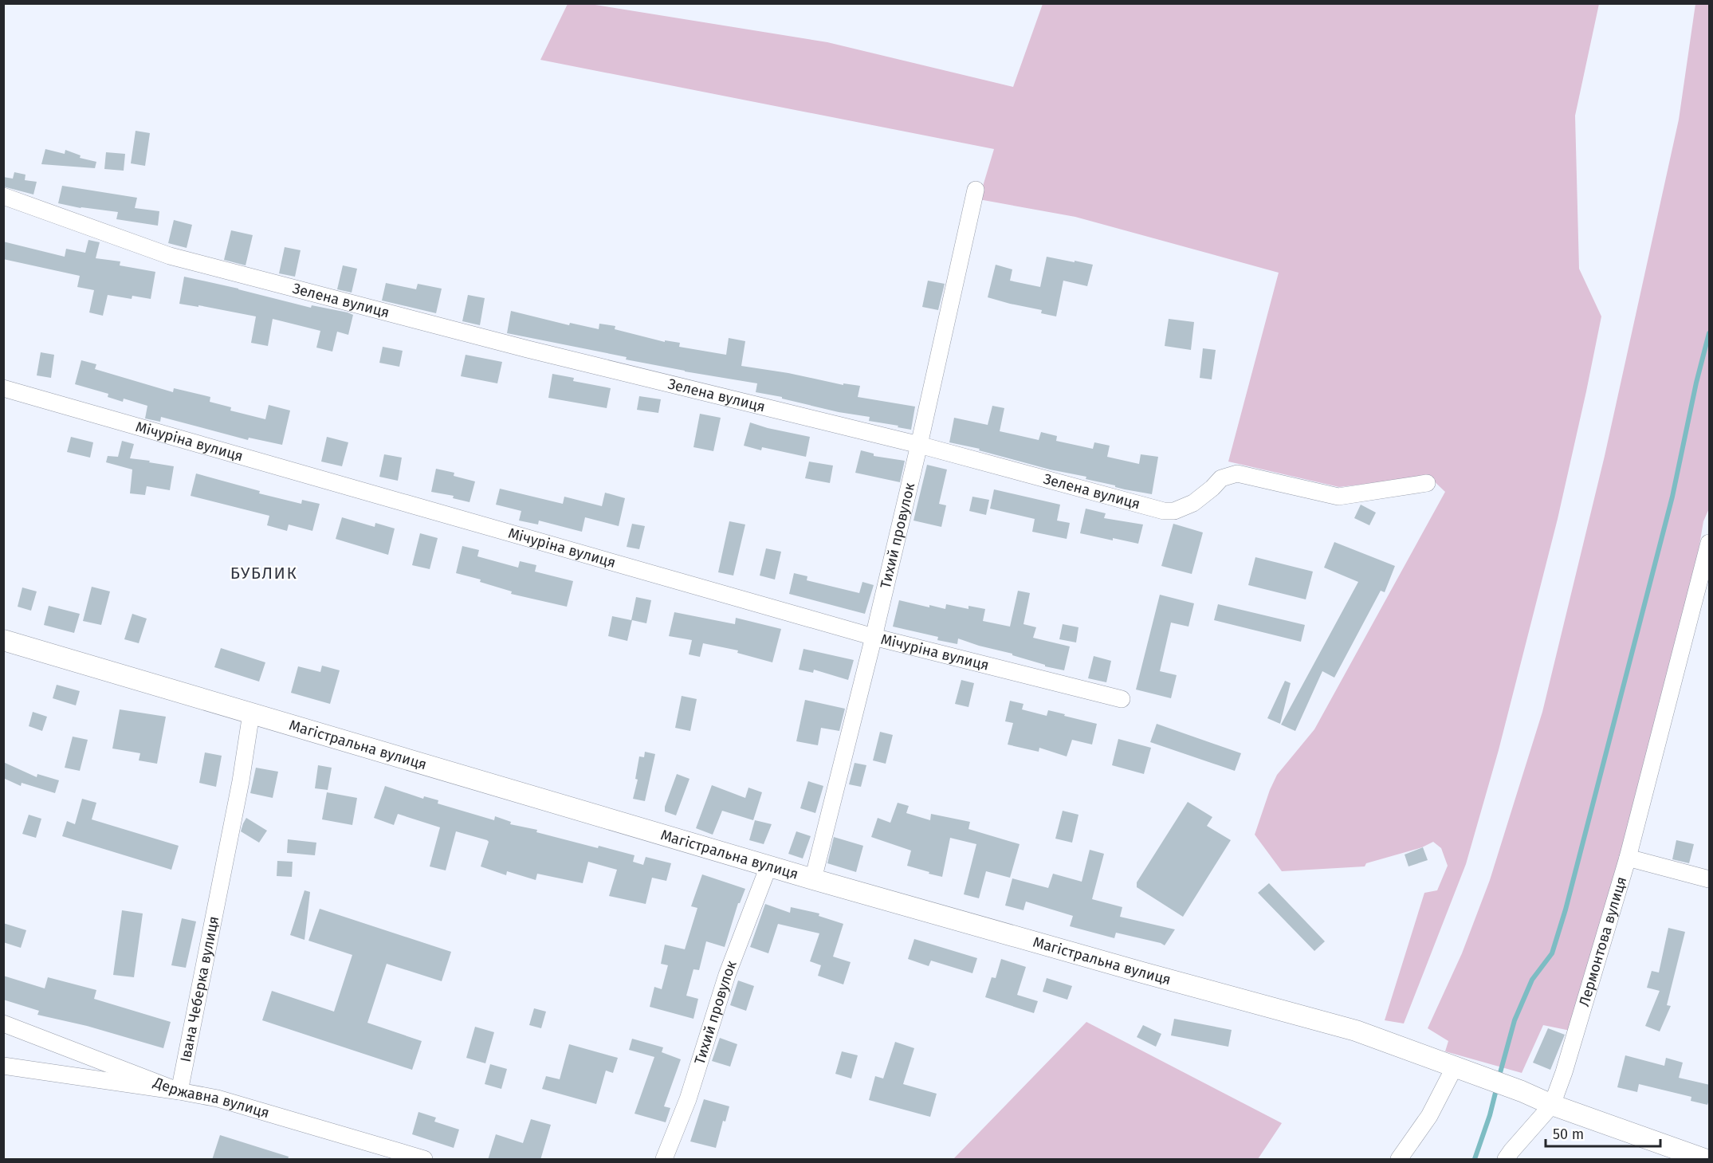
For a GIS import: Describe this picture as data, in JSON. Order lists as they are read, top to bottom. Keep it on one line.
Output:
{"streets":{"main road":["Магістральна вулиця"],"street":["Зелена вулиця","Мічуріна вулиця","Тихий провулок","Лермонтова вулиця","Івана Чеберка вулиця","Державна вулиця"]},"crossings":[["Зелена вулиця","Тихий провулок"],["Мічуріна вулиця","Тихий провулок"],["Тихий провулок","Магістральна вулиця"],["Магістральна вулиця","Лермонтова вулиця"],["Магістральна вулиця","Івана Чеберка вулиця"],["Івана Чеберка вулиця","Державна вулиця"]],"districts":["БУБЛИК"],"scale_bar":"50 m"}
